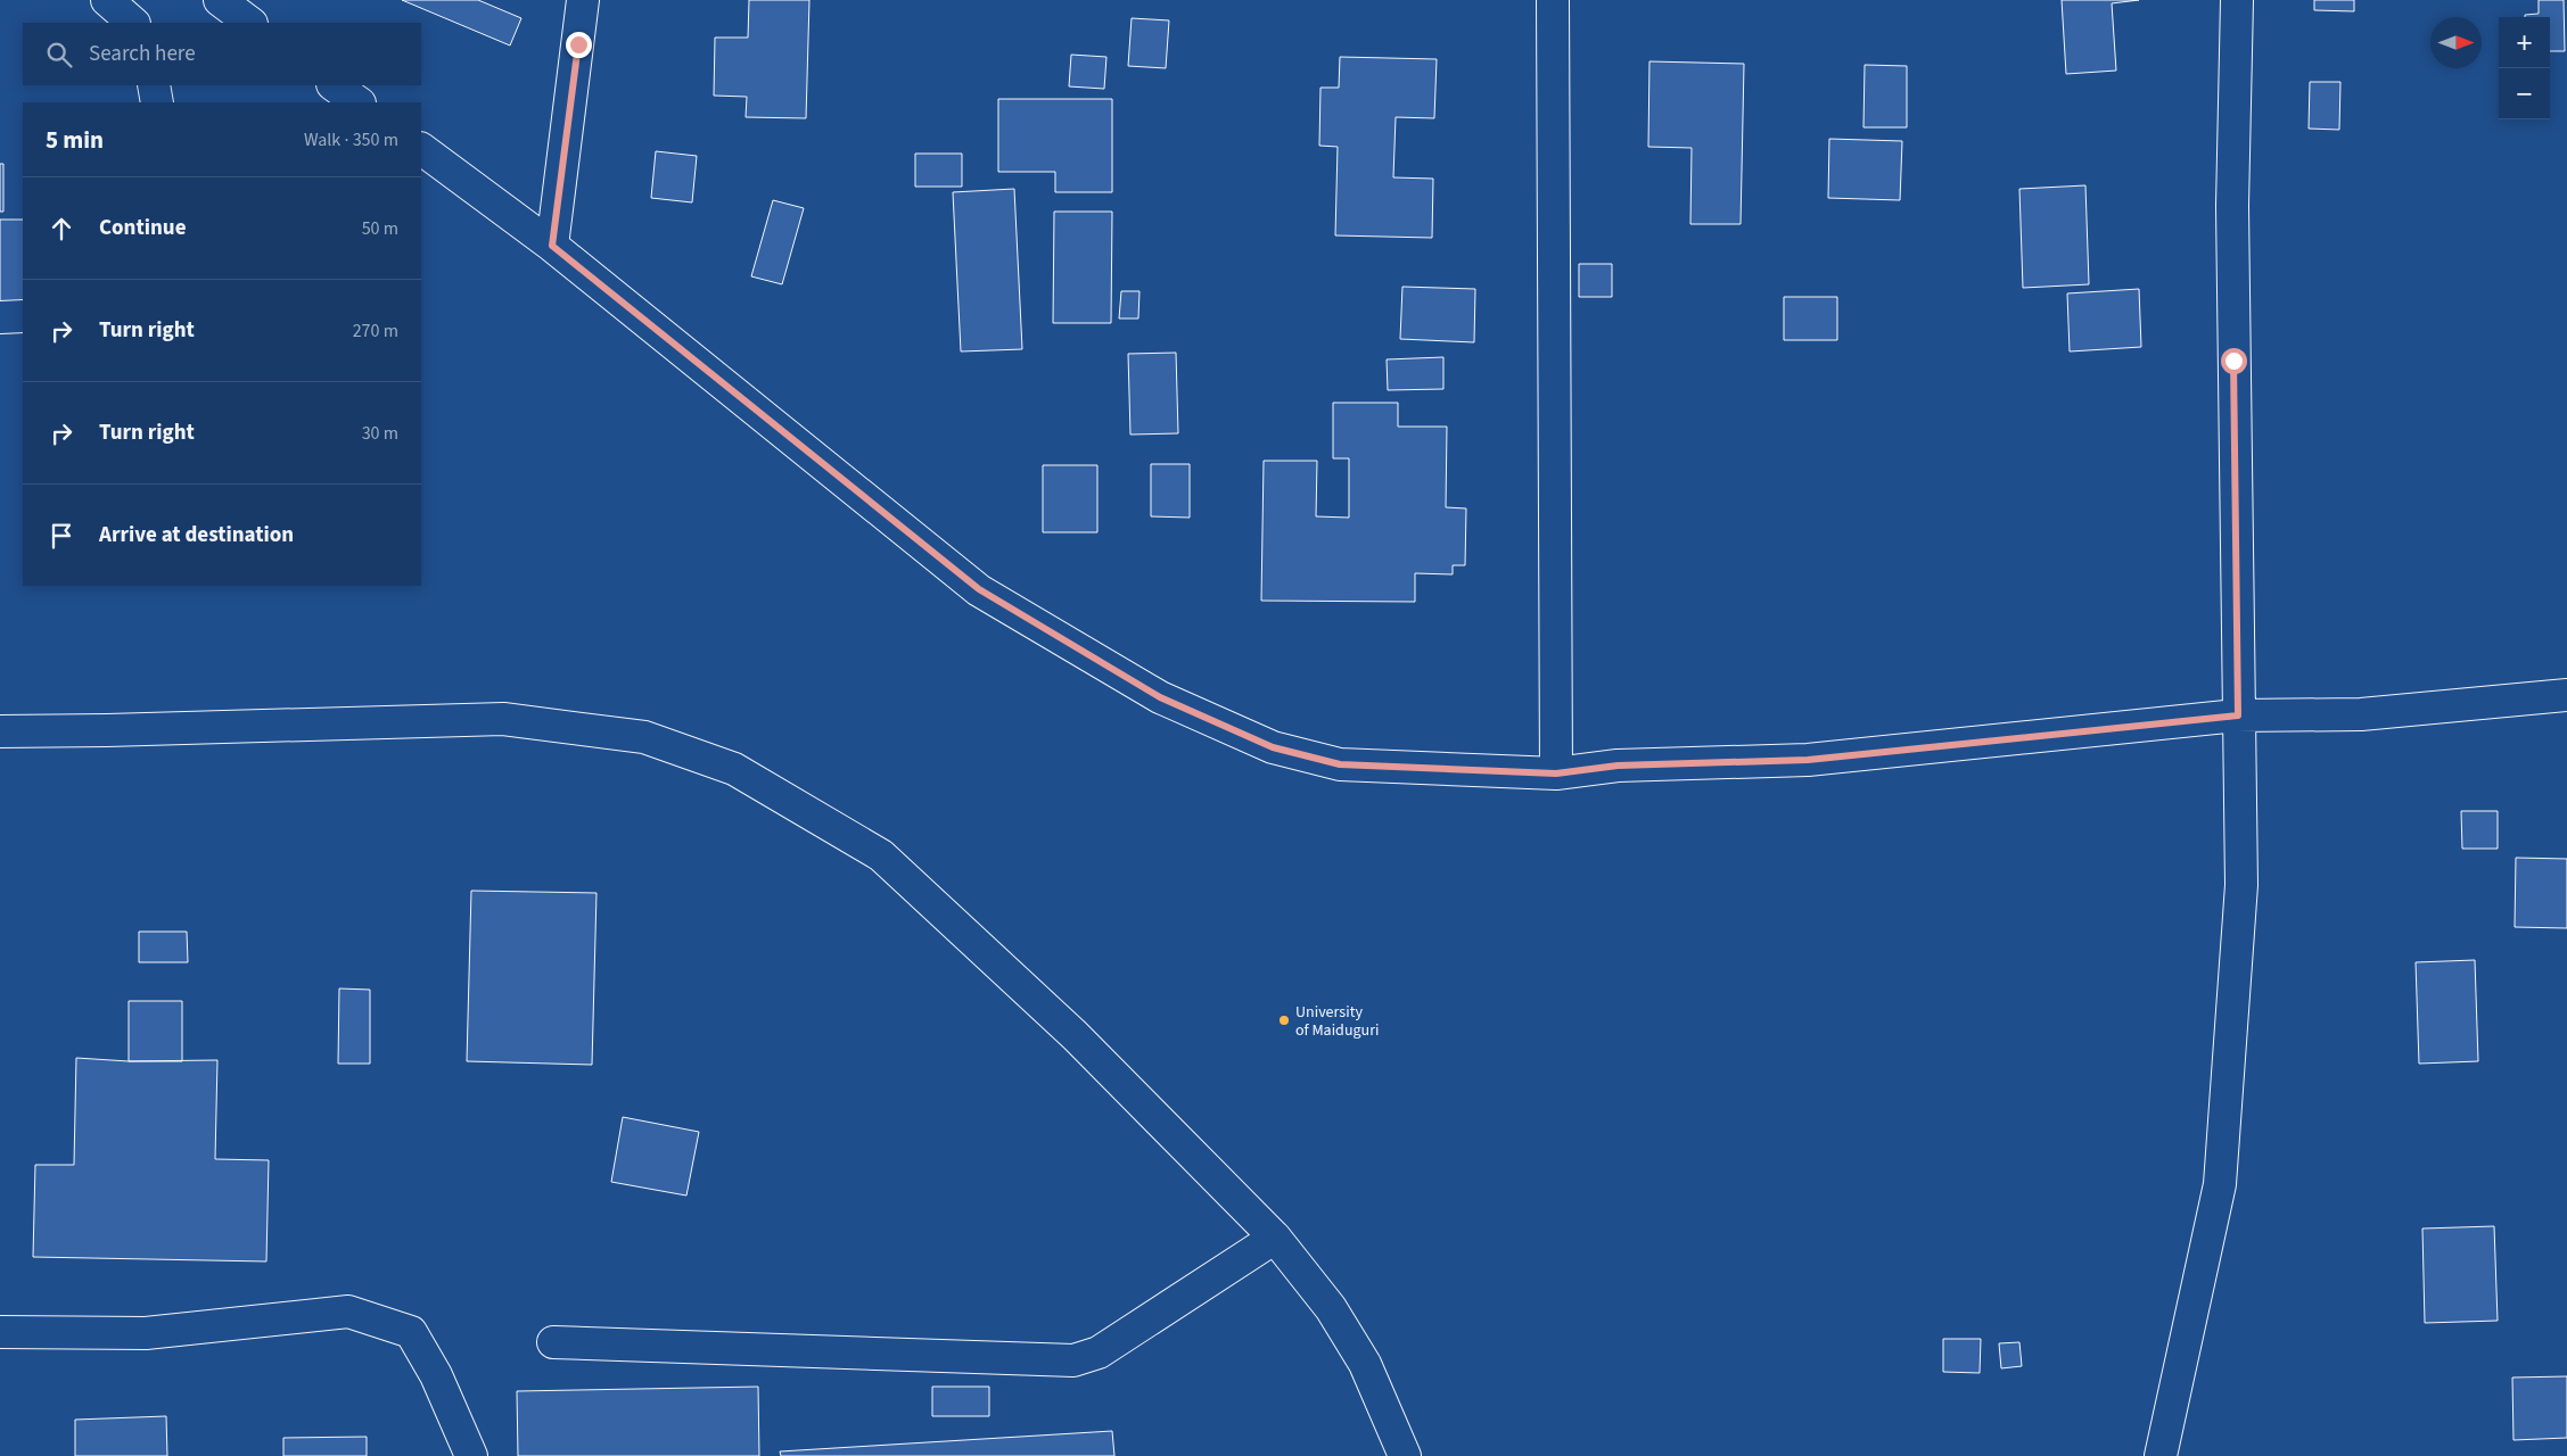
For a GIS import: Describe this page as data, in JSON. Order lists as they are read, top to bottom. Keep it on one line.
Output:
{"places":["University of Maiduguri"],"north":"right","page":{"map_buttons":["+","−"],"search":"Search here","heading":["5 min","Walk · 350 m"],"list":[["Continue","50 m"],["Turn right","270 m"],["Turn right","30 m"],"Arrive at destination"]}}
